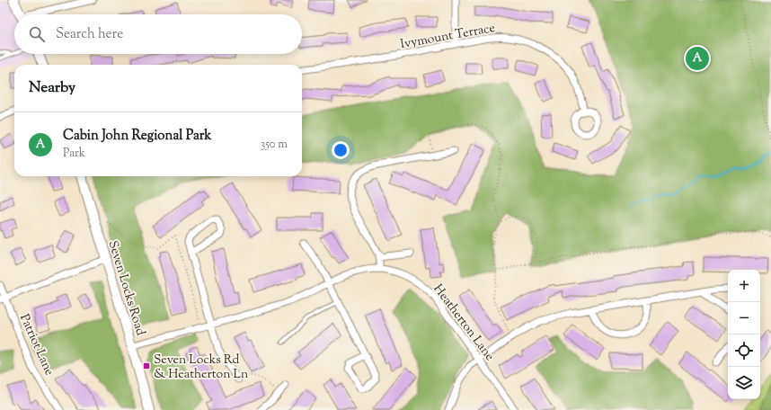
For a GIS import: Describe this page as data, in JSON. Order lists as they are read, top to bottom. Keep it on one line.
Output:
{"streets":{"main road":["Seven Locks Road"],"street":["Ivymount Terrace","Heatherton Lane","Patriot Lane"]},"crossings":[["Seven Locks Road","Heatherton Lane"]],"places":{"transit":["Seven Locks Rd & Heatherton Ln"]},"page":{"search":"Search here","pins":"A","heading":"Nearby","list":[{"mark":"A","name":"Cabin John Regional Park","note":"Park","value":"350 m"}],"map_buttons":["+","−"]}}
